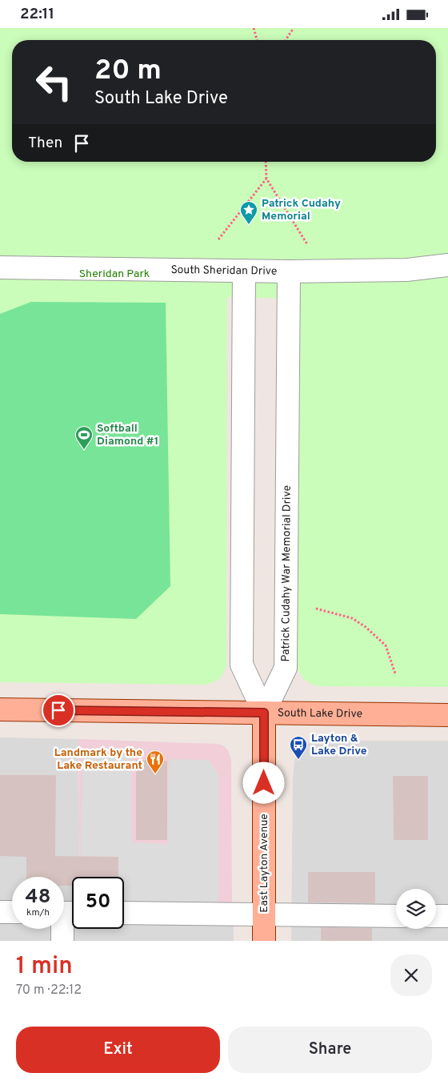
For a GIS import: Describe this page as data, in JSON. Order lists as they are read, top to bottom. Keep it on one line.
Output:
{"streets":{"main road":["South Lake Drive","East Layton Avenue"],"street":["South Sheridan Drive","Patrick Cudahy War Memorial Drive"]},"crossings":[["South Sheridan Drive","Patrick Cudahy War Memorial Drive"],["Patrick Cudahy War Memorial Drive","South Lake Drive"],["Patrick Cudahy War Memorial Drive","East Layton Avenue"],["South Lake Drive","East Layton Avenue"]],"parks":["Sheridan Park"],"places":{"place":["Patrick Cudahy Memorial"],"sports":["Softball Diamond #1"],"bus stop":["Layton & Lake Drive"],"restaurant":["Landmark by the Lake Restaurant"]},"page":{"status":"22:11","turn":["20 m","South Lake Drive"],"then":"Then","speed":"48 km/h","limit":"50","heading":["1 min","70 m · 22:12"],"buttons":["Exit","Share"]}}
